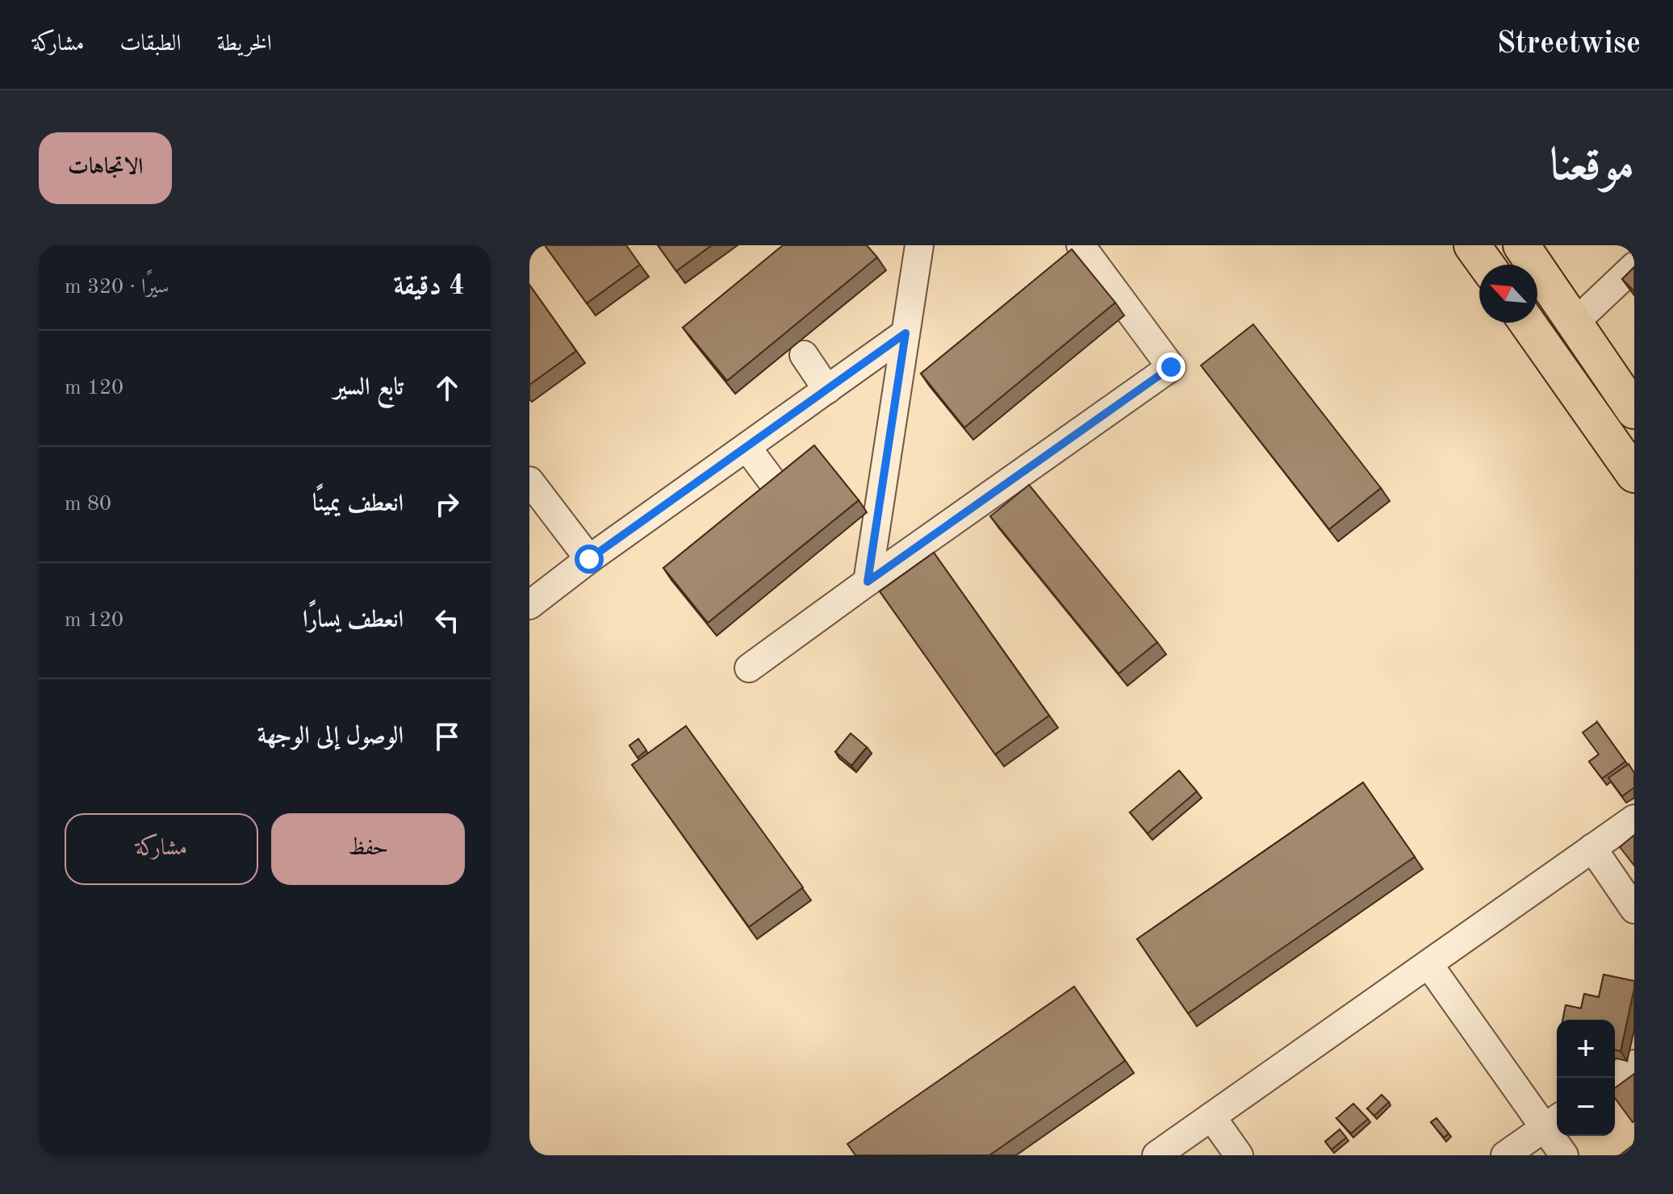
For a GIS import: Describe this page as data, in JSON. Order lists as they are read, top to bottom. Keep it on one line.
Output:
{"north":"top left","page":{"header":"Streetwise","nav":["الخريطة","الطبقات","مشاركة"],"title":"موقعنا","buttons":["الاتجاهات",["حفظ","مشاركة"]],"heading":["4 دقيقة","سيرًا · 320 m"],"list":[["تابع السير","120 m"],["انعطف يمينًا","80 m"],["انعطف يسارًا","120 m"],"الوصول إلى الوجهة"],"map_buttons":["+","−"]}}
